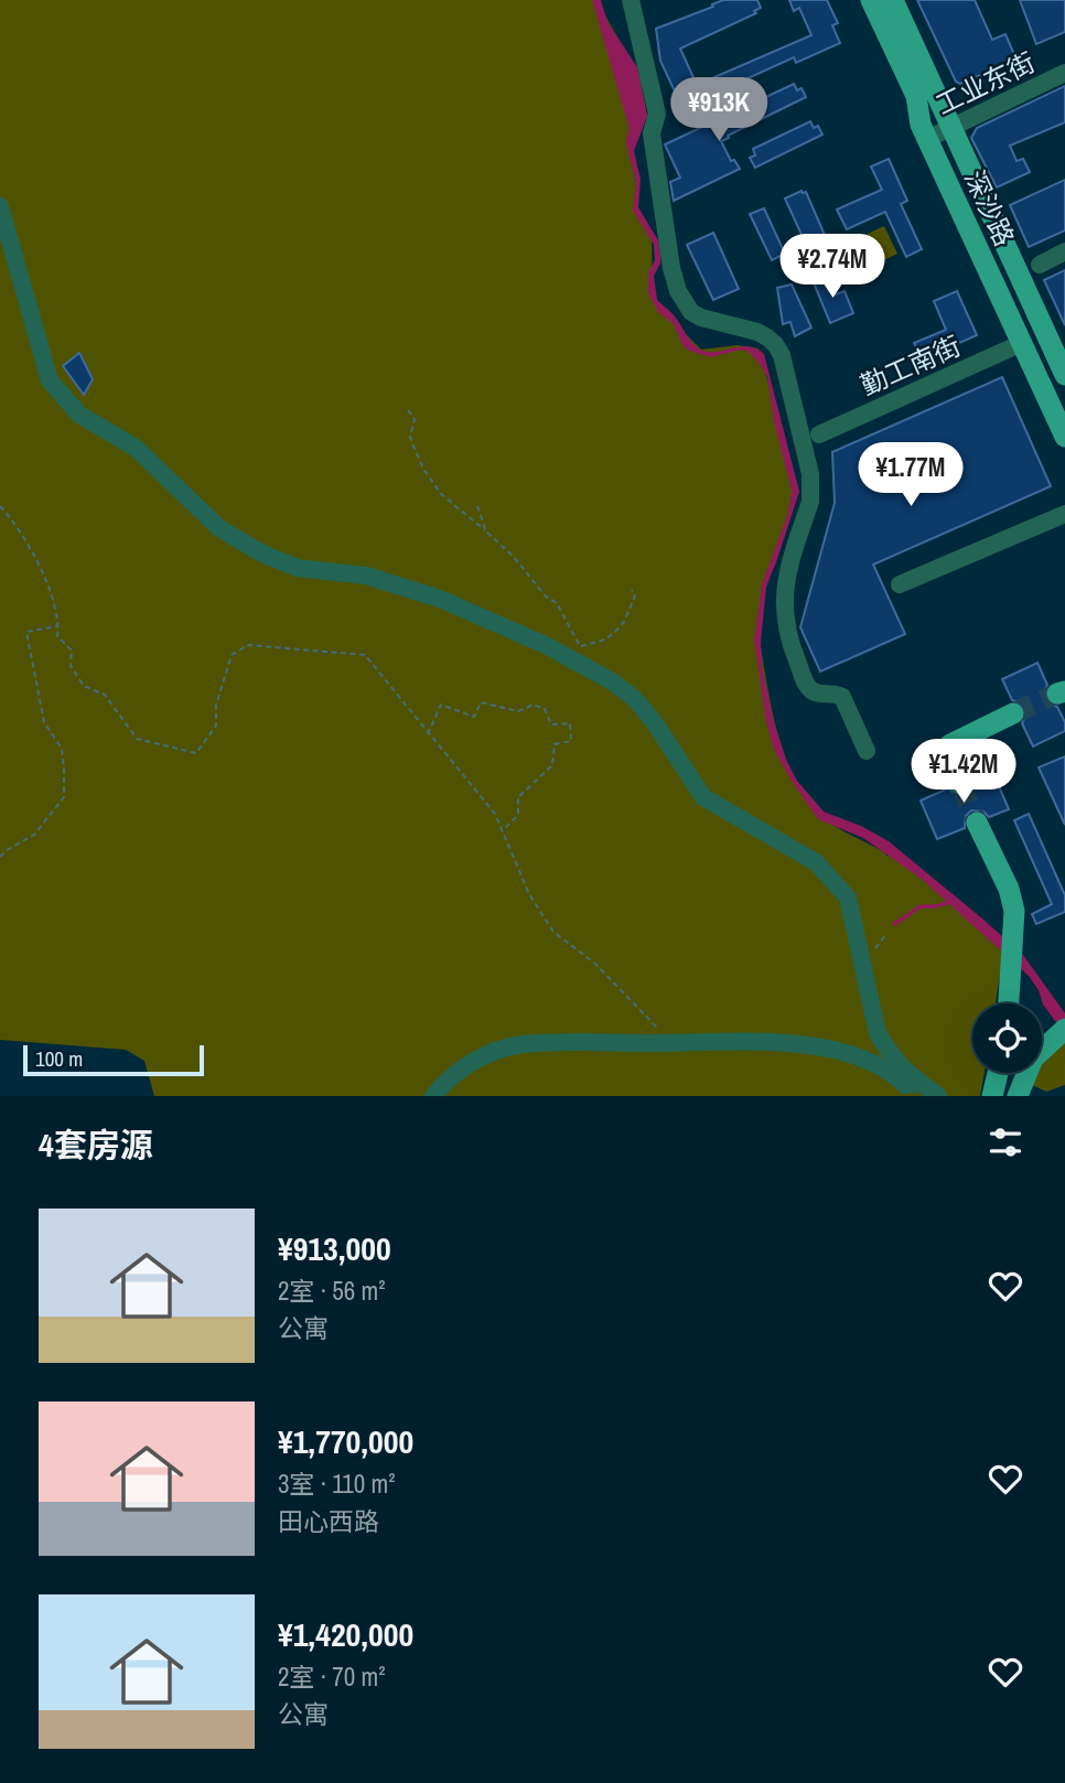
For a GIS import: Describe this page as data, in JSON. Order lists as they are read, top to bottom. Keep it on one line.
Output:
{"streets":{"main road":["深沙路"],"street":["工业东街","勤工南街"]},"crossings":[["工业东街","深沙路"],["深沙路","勤工南街"]],"scale_bar":"100 m","page":{"price":["¥913K","¥2.74M","¥1.77M","¥1.42M"],"scale":"100 m","heading":"4套房源","list":[{"name":"¥913,000","note":"2室 · 56 m² · 公寓"},{"name":"¥1,770,000","note":"3室 · 110 m² · 田心西路"},{"name":"¥1,420,000","note":"2室 · 70 m² · 公寓"}]}}
